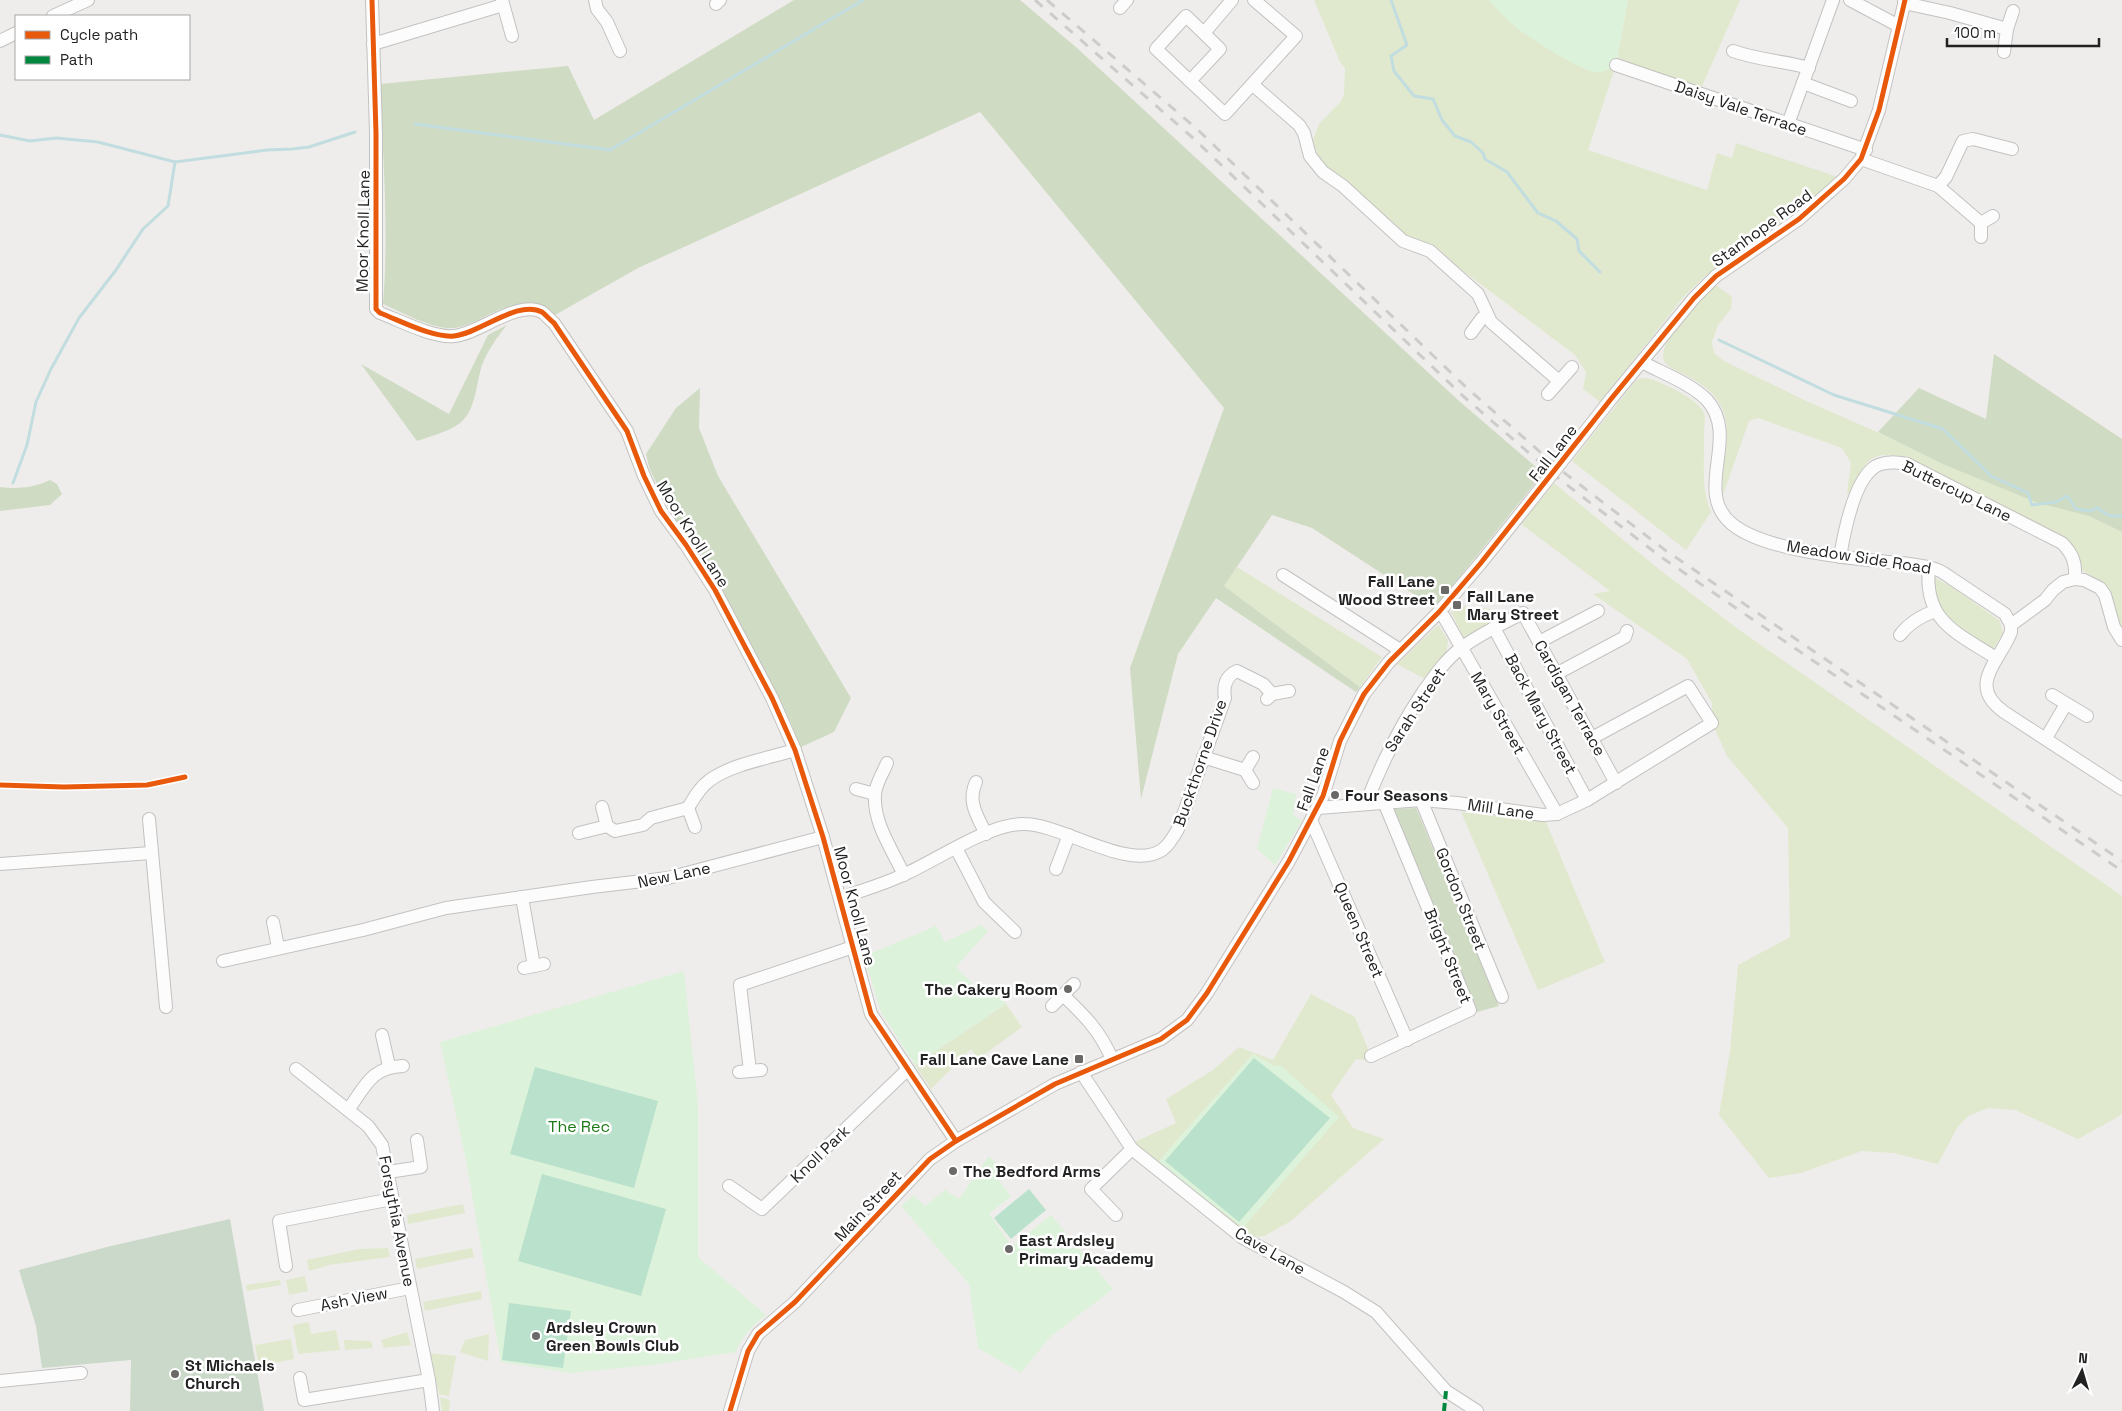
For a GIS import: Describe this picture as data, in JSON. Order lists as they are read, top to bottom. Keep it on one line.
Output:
{"streets":{"street":["Daisy Vale Terrace","Stanhope Road","Moor Knoll Lane","Fall Lane","Buttercup Lane","Meadow Side Road","Cardigan Terrace","Sarah Street","Mary Street","Back Mary Street","Buckthorne Drive","Mill Lane","New Lane","Gordon Street","Queen Street","Bright Street","Knoll Park","Main Street","Forsythia Avenue","Cave Lane","Ash View"]},"crossings":[["Daisy Vale Terrace","Stanhope Road"],["Stanhope Road","Fall Lane"],["Stanhope Road","Meadow Side Road"],["Moor Knoll Lane","Buckthorne Drive"],["Moor Knoll Lane","New Lane"],["Moor Knoll Lane","Knoll Park"],["Moor Knoll Lane","Main Street"],["Fall Lane","Mary Street"],["Fall Lane","Mill Lane"],["Fall Lane","Queen Street"],["Fall Lane","Main Street"],["Fall Lane","Cave Lane"],["Buttercup Lane","Meadow Side Road"],["Cardigan Terrace","Sarah Street"],["Cardigan Terrace","Mill Lane"],["Sarah Street","Mary Street"],["Sarah Street","Back Mary Street"],["Sarah Street","Mill Lane"],["Mary Street","Mill Lane"],["Back Mary Street","Mill Lane"],["Mill Lane","Gordon Street"],["Mill Lane","Bright Street"],["Queen Street","Bright Street"],["Main Street","Cave Lane"],["Forsythia Avenue","Ash View"]],"parks":["The Rec"],"places":{"transit":["Fall Lane Wood Street","Fall Lane Mary Street","Fall Lane Cave Lane"],"other":["Four Seasons","The Cakery Room","The Bedford Arms","East Ardsley Primary Academy","Ardsley Crown Green Bowls Club","St Michaels Church"]},"legend":["Cycle path","Path"],"scale_bar":"100 m","north":"top"}
